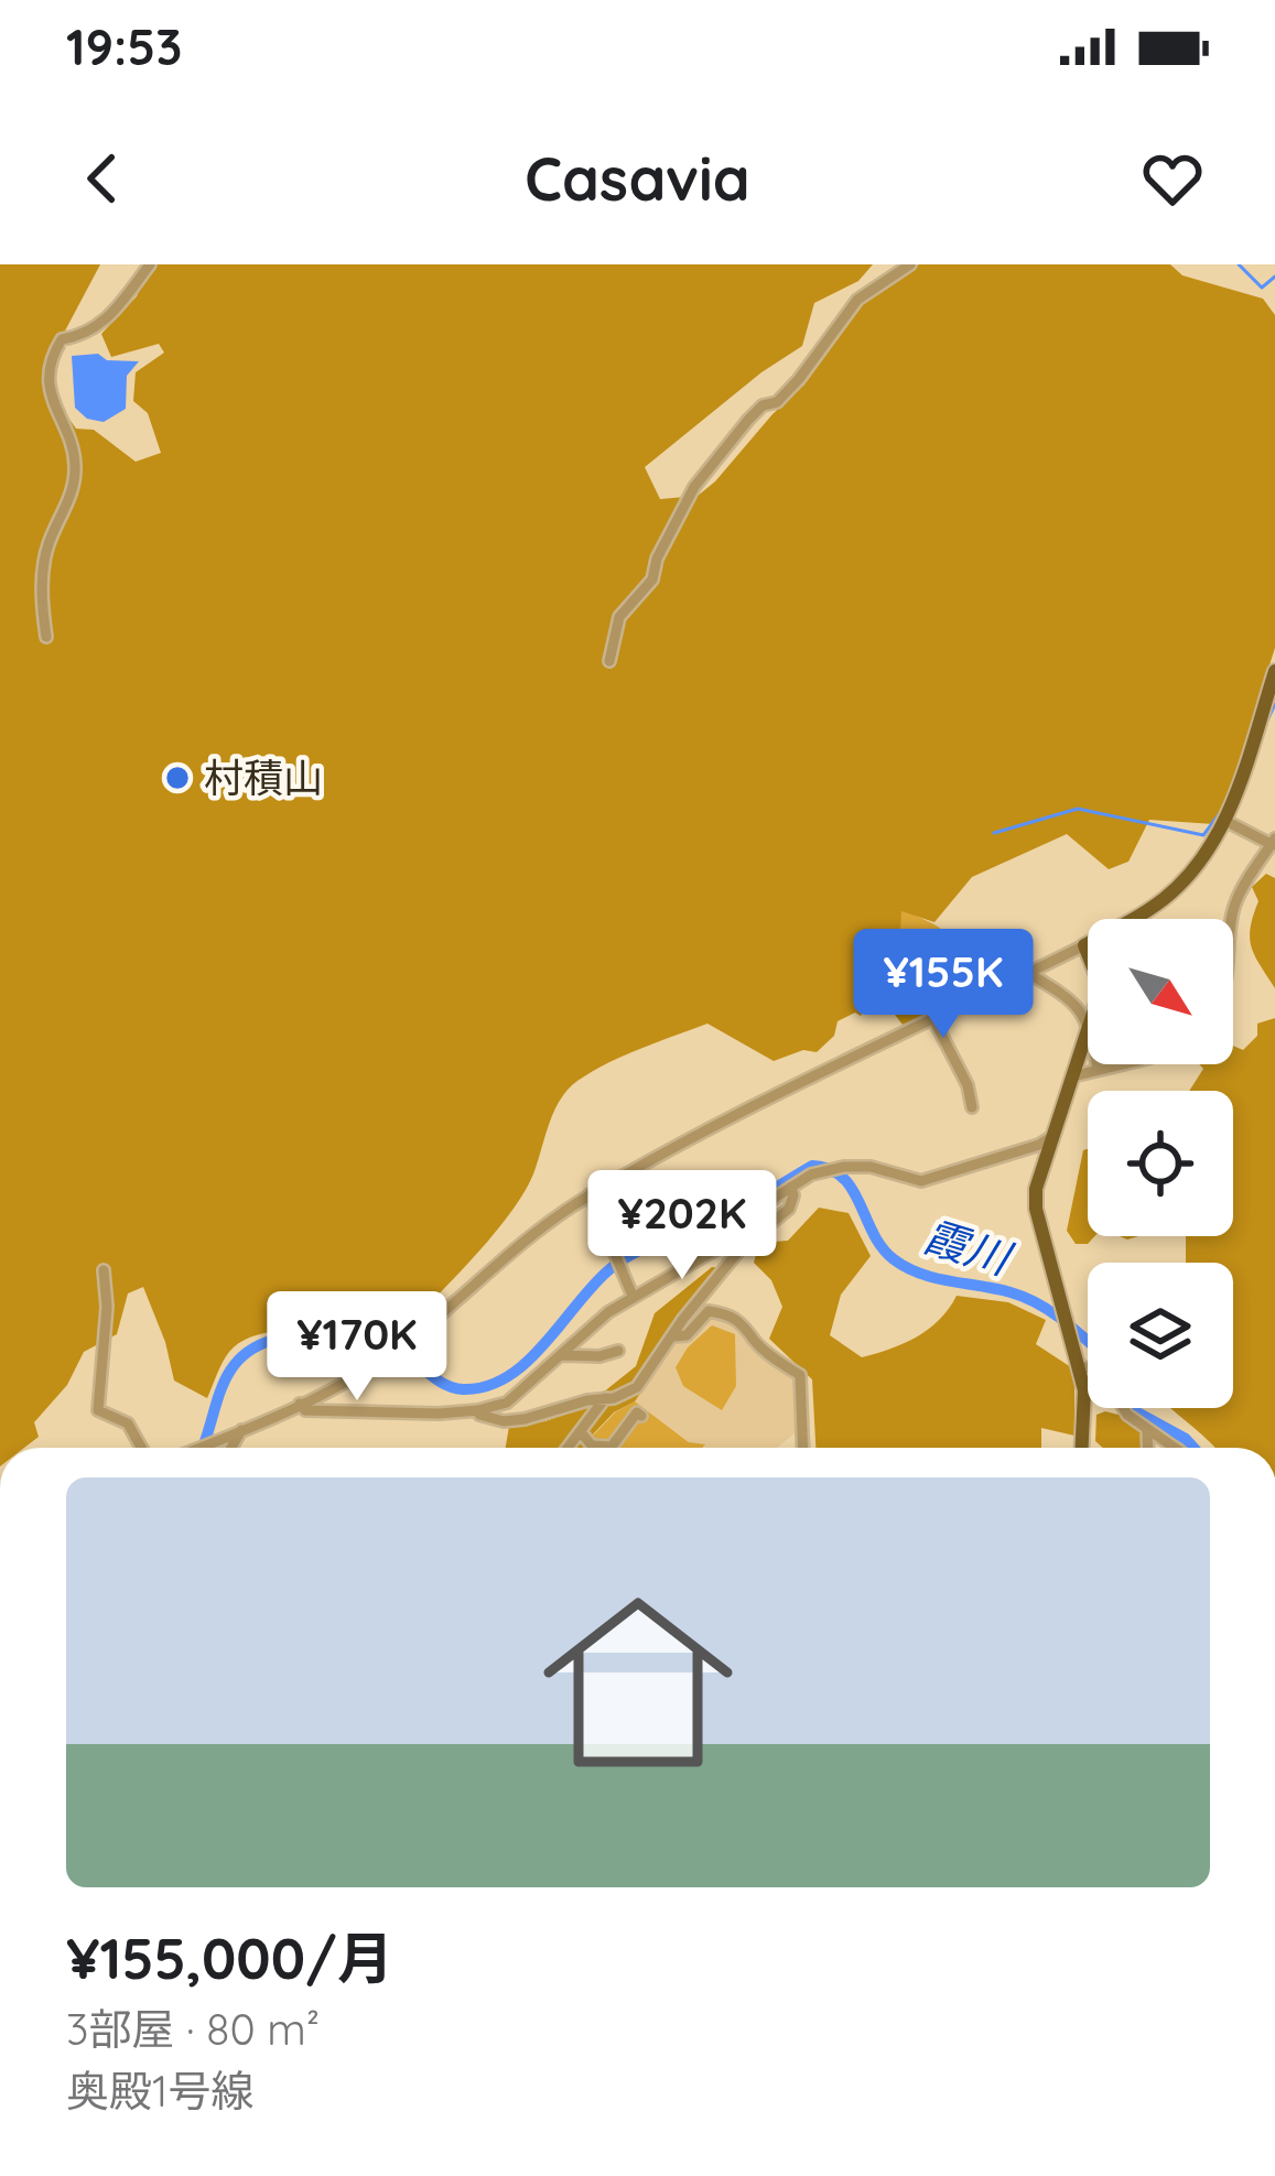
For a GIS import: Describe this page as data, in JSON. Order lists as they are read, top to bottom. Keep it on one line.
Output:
{"water":["霞川"],"places":["村積山"],"north":"bottom right","page":{"status":"19:53","header":"Casavia","price":["¥155K","¥202K","¥170K"],"list":[{"name":"¥155,000/月","note":"3部屋 · 80 m² · 奥殿1号線"}]}}
